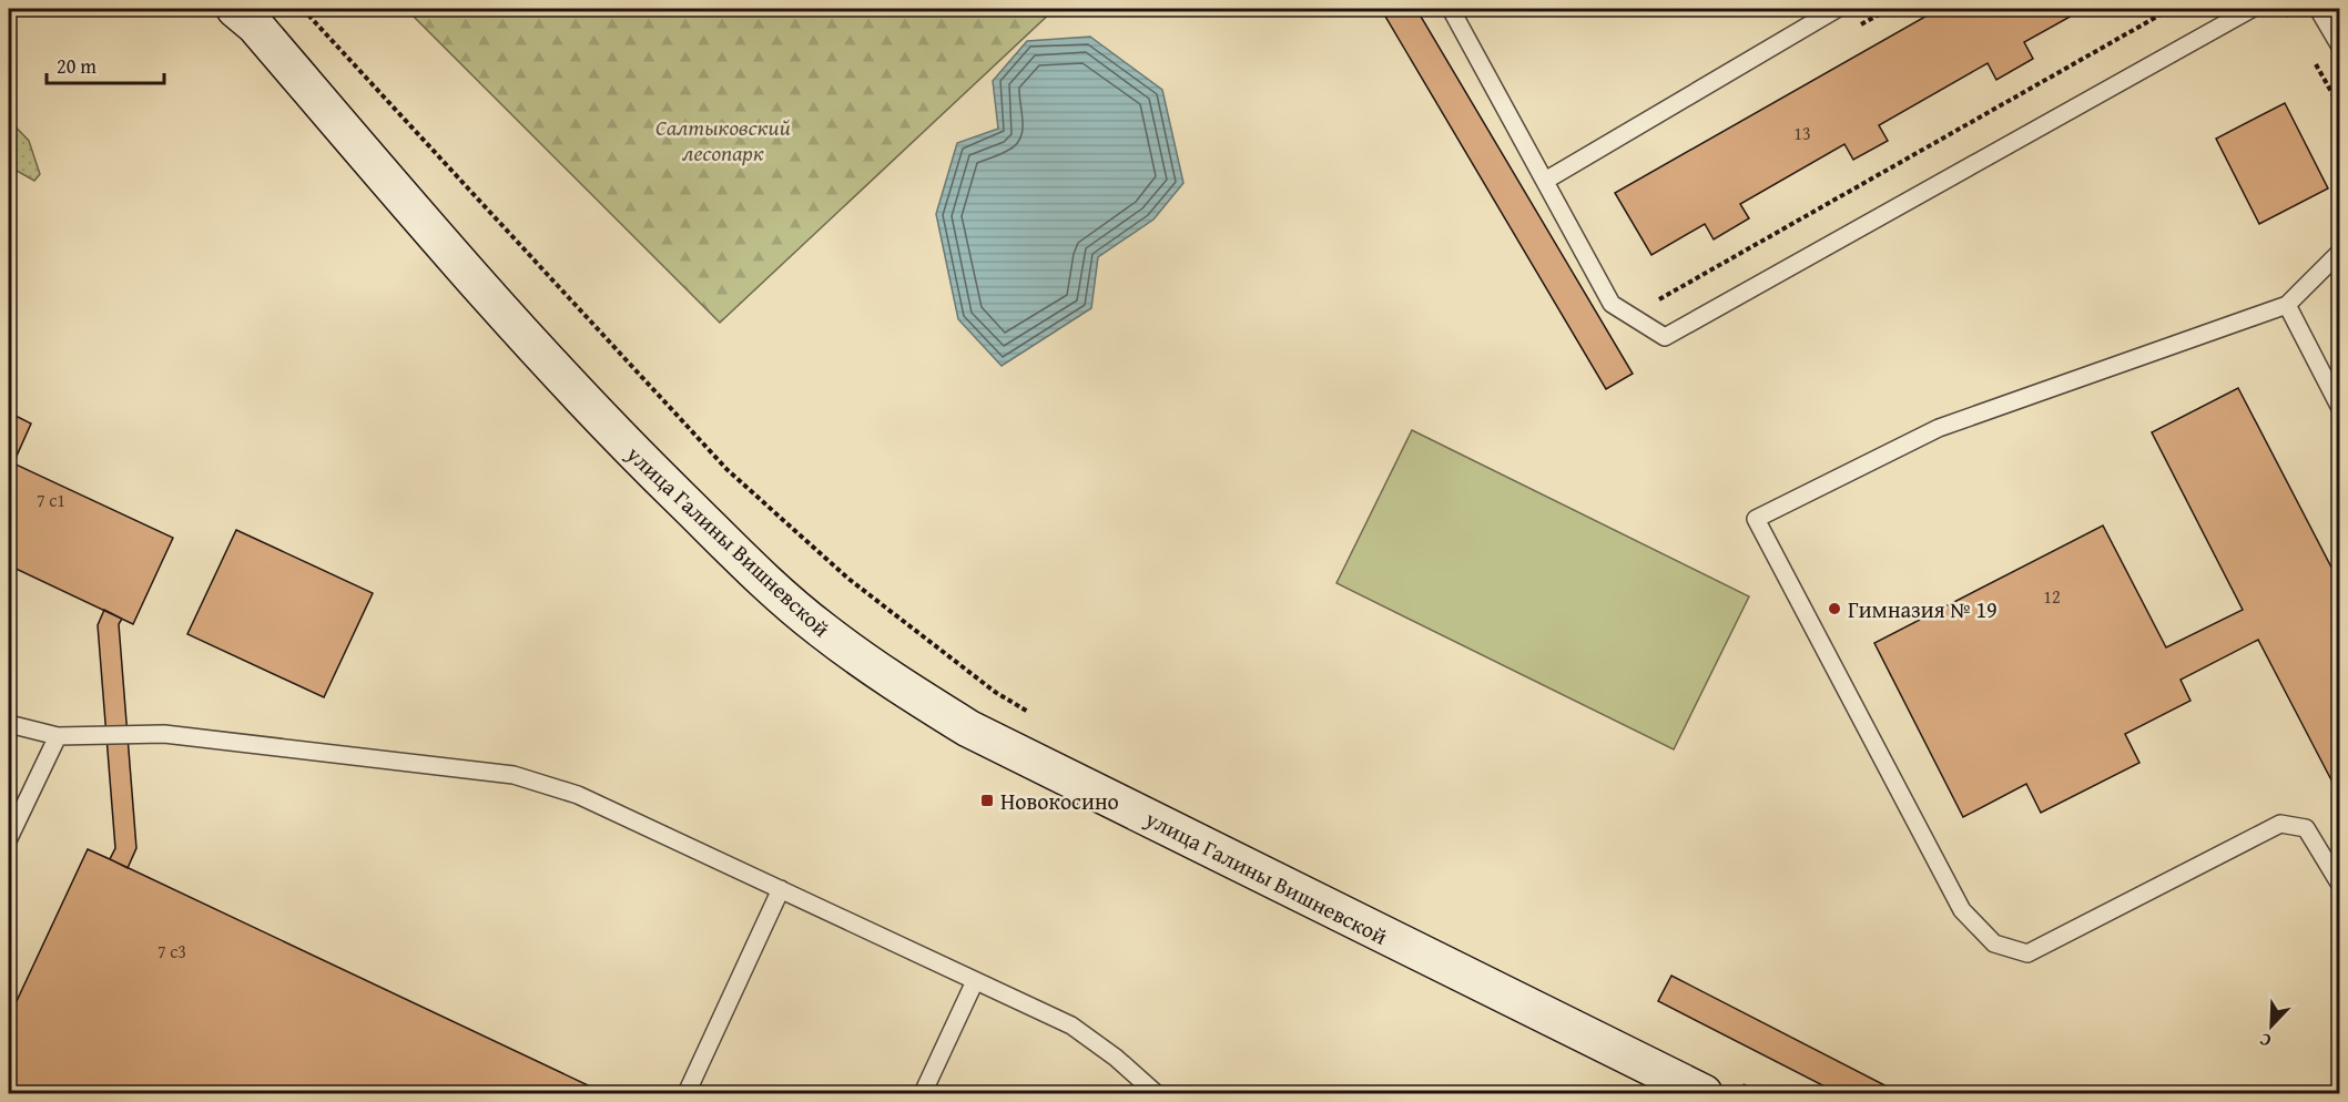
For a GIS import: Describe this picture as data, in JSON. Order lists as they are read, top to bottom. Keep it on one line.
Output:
{"streets":{"street":["улица Галины Вишневской"]},"parks":["Салтыковский лесопарк"],"places":{"other":["Гимназия № 19"],"transit":["Новокосино"]},"house_numbers":["13","7 с1","12","7 с3"],"scale_bar":"20 m","north":"bottom left"}
